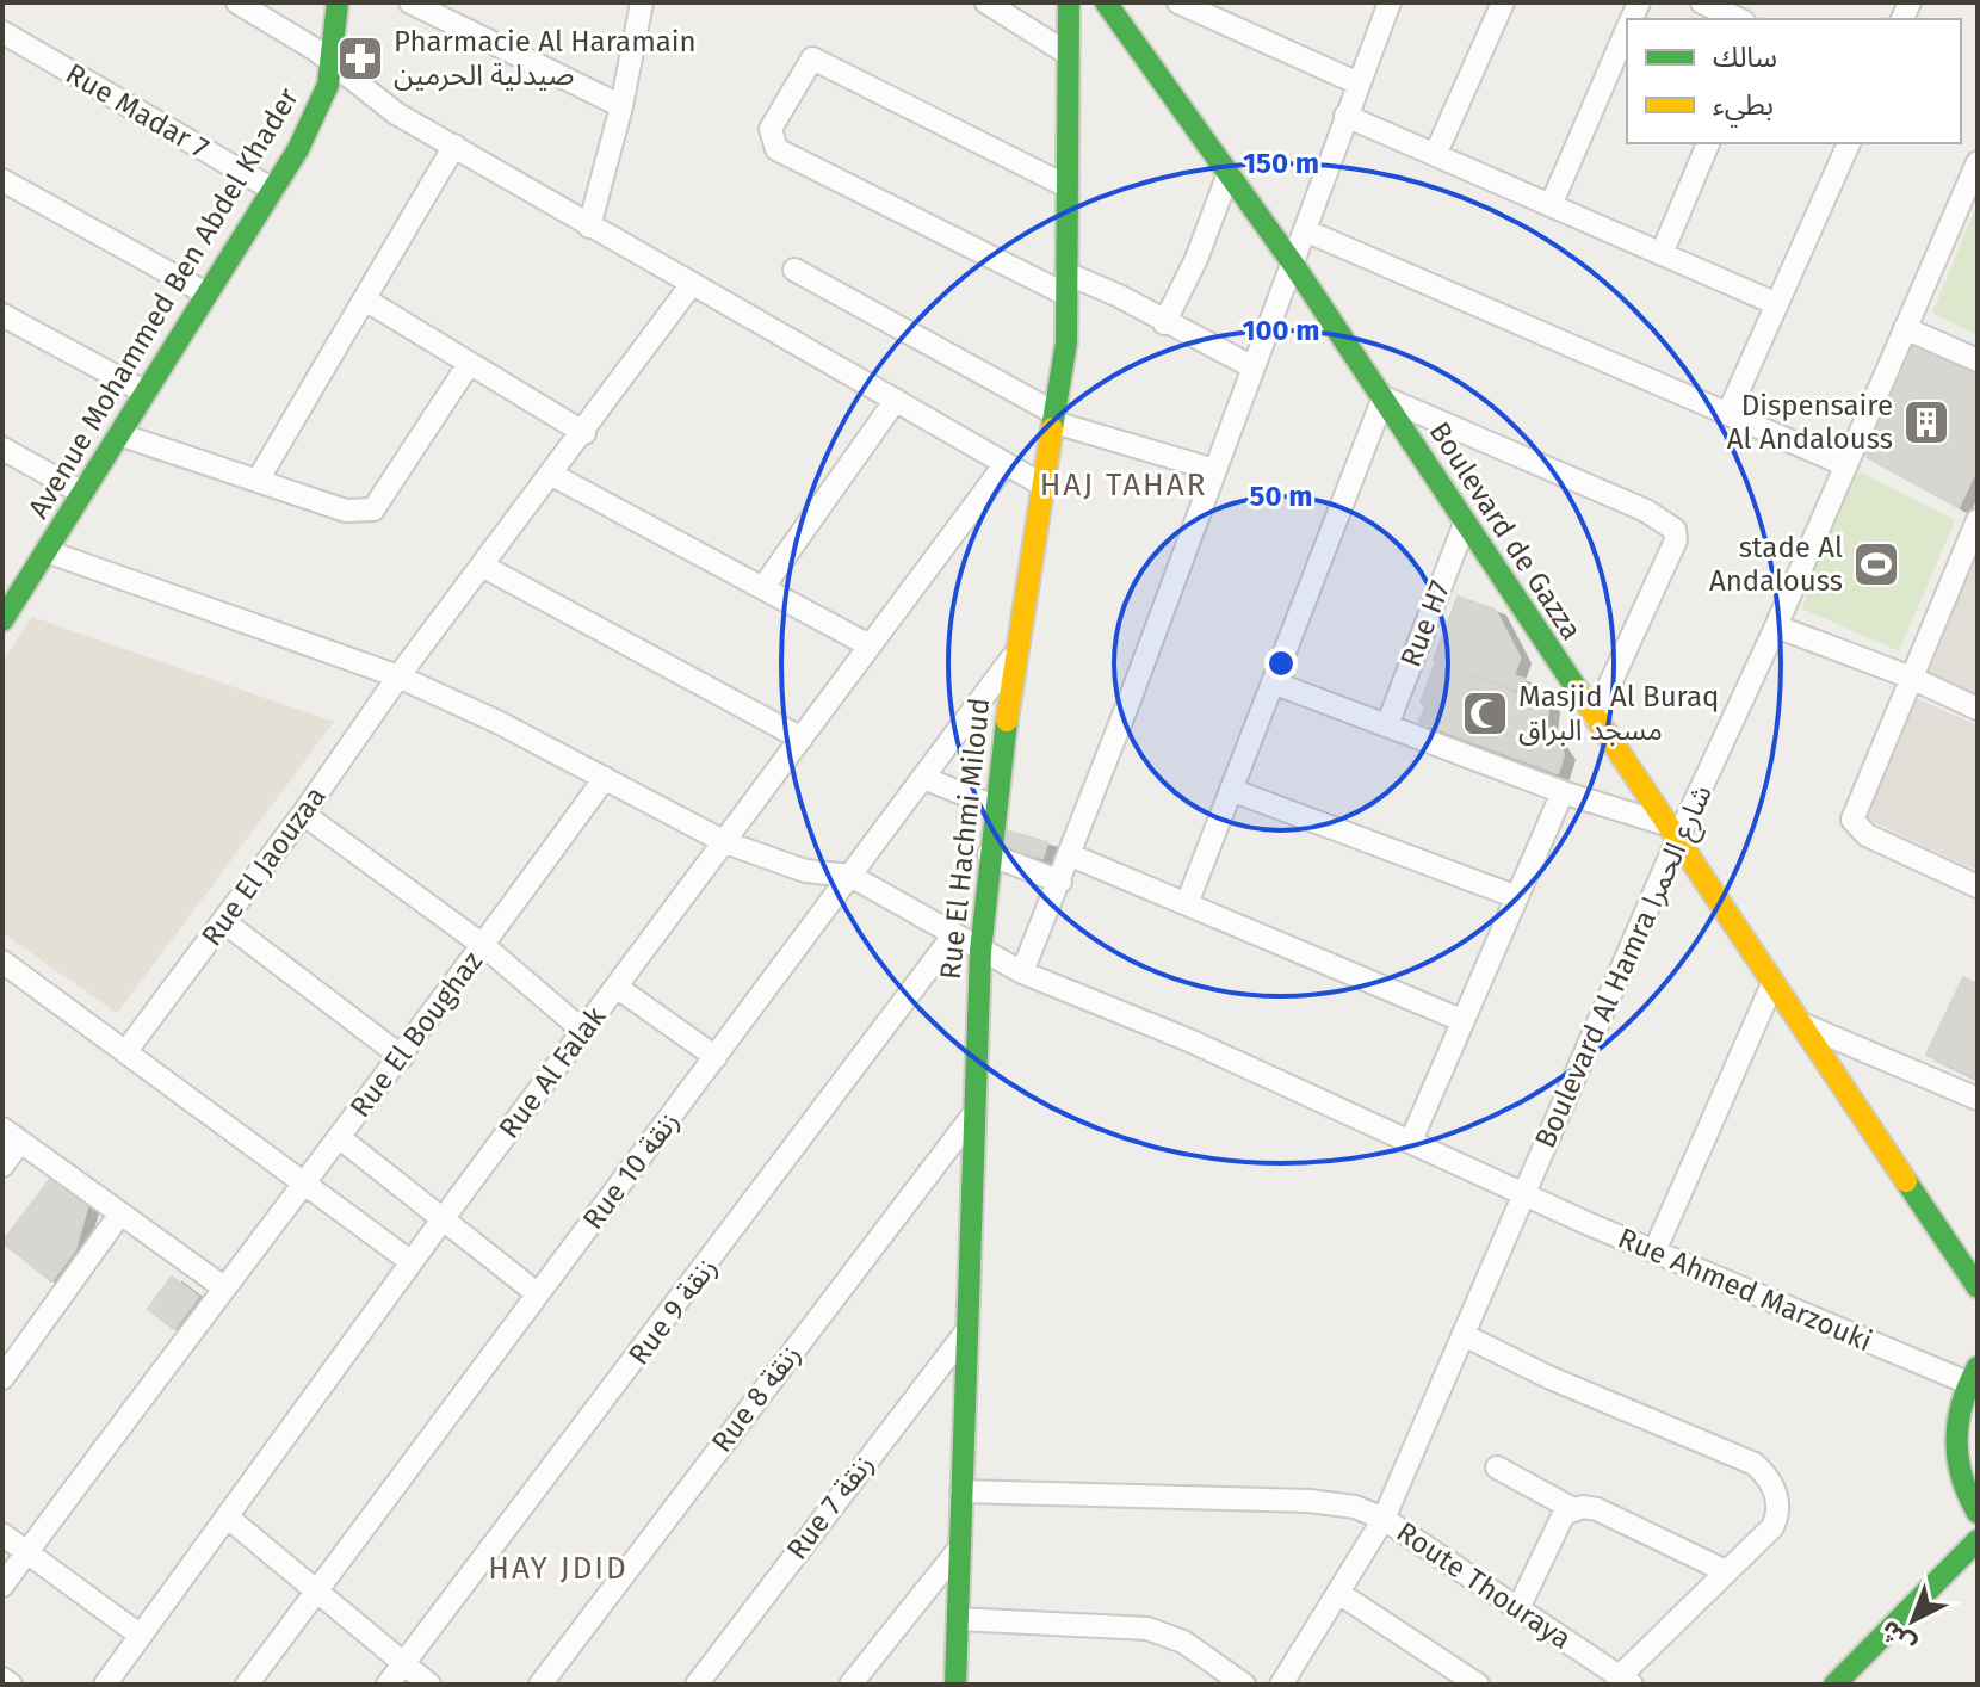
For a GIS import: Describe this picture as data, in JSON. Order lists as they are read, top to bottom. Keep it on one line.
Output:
{"streets":{"street":["Rue Madar 7","Avenue Mohammed Ben Abdel Khader","Boulevard de Gazza","Rue H7","Rue El Hachmi Miloud","Rue El Jaouzaa","Boulevard Al Hamra شارع الحمرا","Rue El Boughaz","Rue Al Falak","Rue 10 زنقة","Rue Ahmed Marzouki","Rue 9 زنقة","Rue 8 زنقة","Rue 7 زنقة","Route Thouraya"]},"crossings":[["Rue Madar 7","Avenue Mohammed Ben Abdel Khader"],["Boulevard de Gazza","Rue H7"],["Boulevard de Gazza","Boulevard Al Hamra شارع الحمرا"],["Rue El Hachmi Miloud","Rue 10 زنقة"],["Rue El Hachmi Miloud","Rue Ahmed Marzouki"],["Rue El Hachmi Miloud","Rue 8 زنقة"],["Rue El Hachmi Miloud","Rue 7 زنقة"],["Rue El Hachmi Miloud","Route Thouraya"],["Boulevard Al Hamra شارع الحمرا","Rue Ahmed Marzouki"],["Boulevard Al Hamra شارع الحمرا","Route Thouraya"],["Rue 10 زنقة","Rue Ahmed Marzouki"],["Rue Ahmed Marzouki","Rue 9 زنقة"]],"districts":["HAJ TAHAR","HAY JDID"],"places":{"pharmacy":["Pharmacie Al Haramain صيدلية الحرمين"],"building":["Dispensaire Al Andalouss"],"sports":["stade Al Andalouss"],"mosque":["Masjid Al Buraq مسجد البراق"]},"legend":["سالك","بطيء"],"north":"bottom left","rings":["150 m","100 m","50 m"]}
